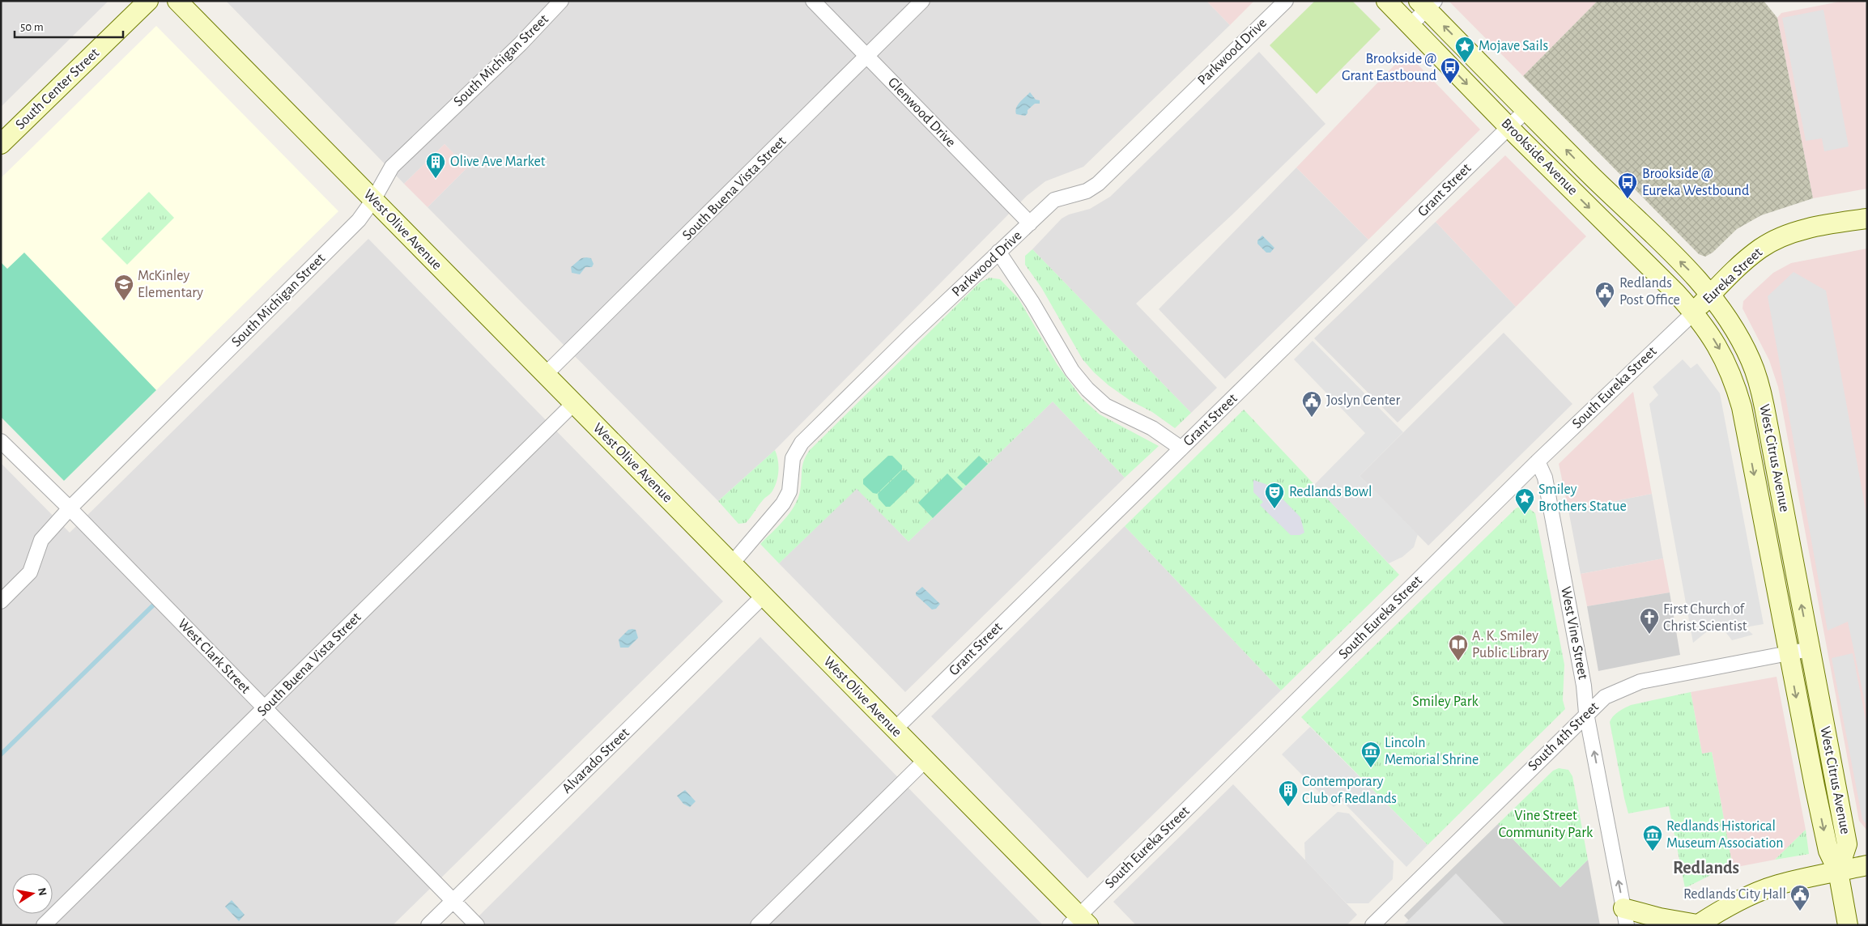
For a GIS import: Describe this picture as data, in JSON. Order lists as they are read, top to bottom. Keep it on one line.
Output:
{"streets":{"main road":["South Center Street","Brookside Avenue","West Olive Avenue","Eureka Street","West Citrus Avenue"],"street":["Parkwood Drive","South Michigan Street","Glenwood Drive","South Buena Vista Street","Grant Street","South Eureka Street","West Vine Street","West Clark Street","South 4th Street","Alvarado Street"]},"crossings":[["Parkwood Drive","Glenwood Drive"],["Parkwood Drive","West Olive Avenue"],["South Michigan Street","West Olive Avenue"],["South Michigan Street","West Clark Street"],["Glenwood Drive","South Buena Vista Street"],["Brookside Avenue","Grant Street"],["Brookside Avenue","Eureka Street"],["Brookside Avenue","South Eureka Street"],["Brookside Avenue","West Citrus Avenue"],["South Buena Vista Street","West Olive Avenue"],["South Buena Vista Street","West Clark Street"],["Grant Street","West Olive Avenue"],["West Olive Avenue","South Eureka Street"],["West Olive Avenue","Alvarado Street"],["Eureka Street","South Eureka Street"],["Eureka Street","West Citrus Avenue"],["South Eureka Street","West Citrus Avenue"],["South Eureka Street","West Vine Street"],["West Citrus Avenue","South 4th Street"],["West Vine Street","South 4th Street"],["West Clark Street","Alvarado Street"]],"one_way":["West Vine Street"],"districts":["Redlands"],"parks":["Smiley Park","Vine Street Community Park"],"places":{"place":["Mojave Sails","Smiley Brothers Statue"],"bus stop":["Brookside @ Grant Eastbound","Brookside @ Eureka Westbound"],"building":["Olive Ave Market","Contemporary Club of Redlands"],"school or university":["McKinley Elementary"],"public building":["Redlands Post Office","Joslyn Center","Redlands City Hall"],"theatre":["Redlands Bowl"],"church":["First Church of Christ Scientist"],"library":["A. K. Smiley Public Library"],"museum":["Lincoln Memorial Shrine","Redlands Historical Museum Association"]},"scale_bar":"50 m","north":"right"}
